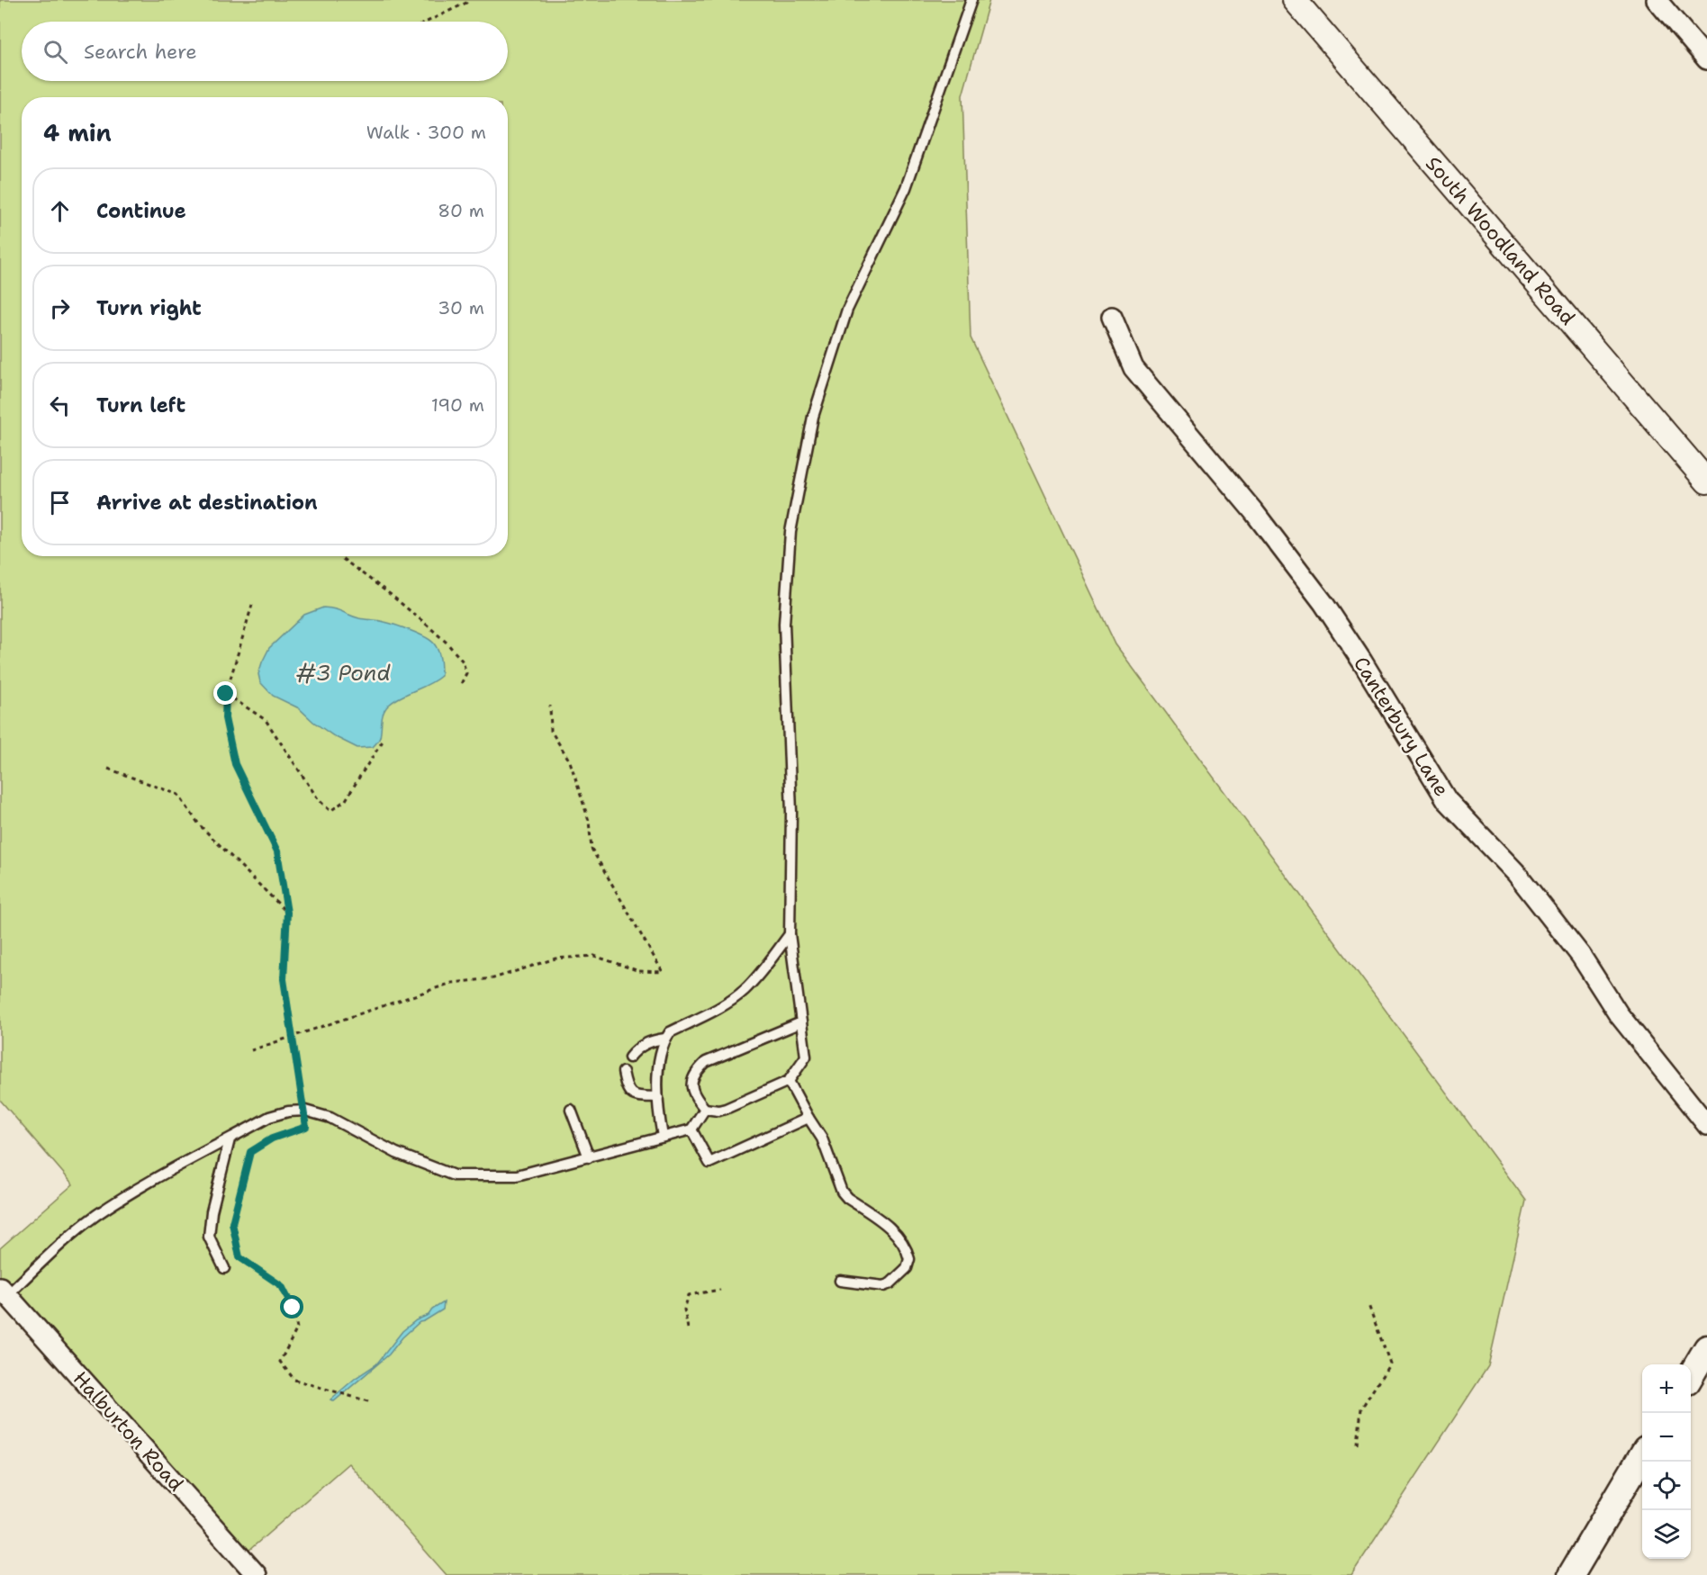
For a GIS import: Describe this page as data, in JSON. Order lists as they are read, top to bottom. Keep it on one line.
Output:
{"streets":{"street":["South Woodland Road","Canterbury Lane","Halburton Road"]},"water":["#3 Pond"],"page":{"search":"Search here","heading":["4 min","Walk · 300 m"],"list":[["Continue","80 m"],["Turn right","30 m"],["Turn left","190 m"],"Arrive at destination"],"map_buttons":["+","−"]}}
